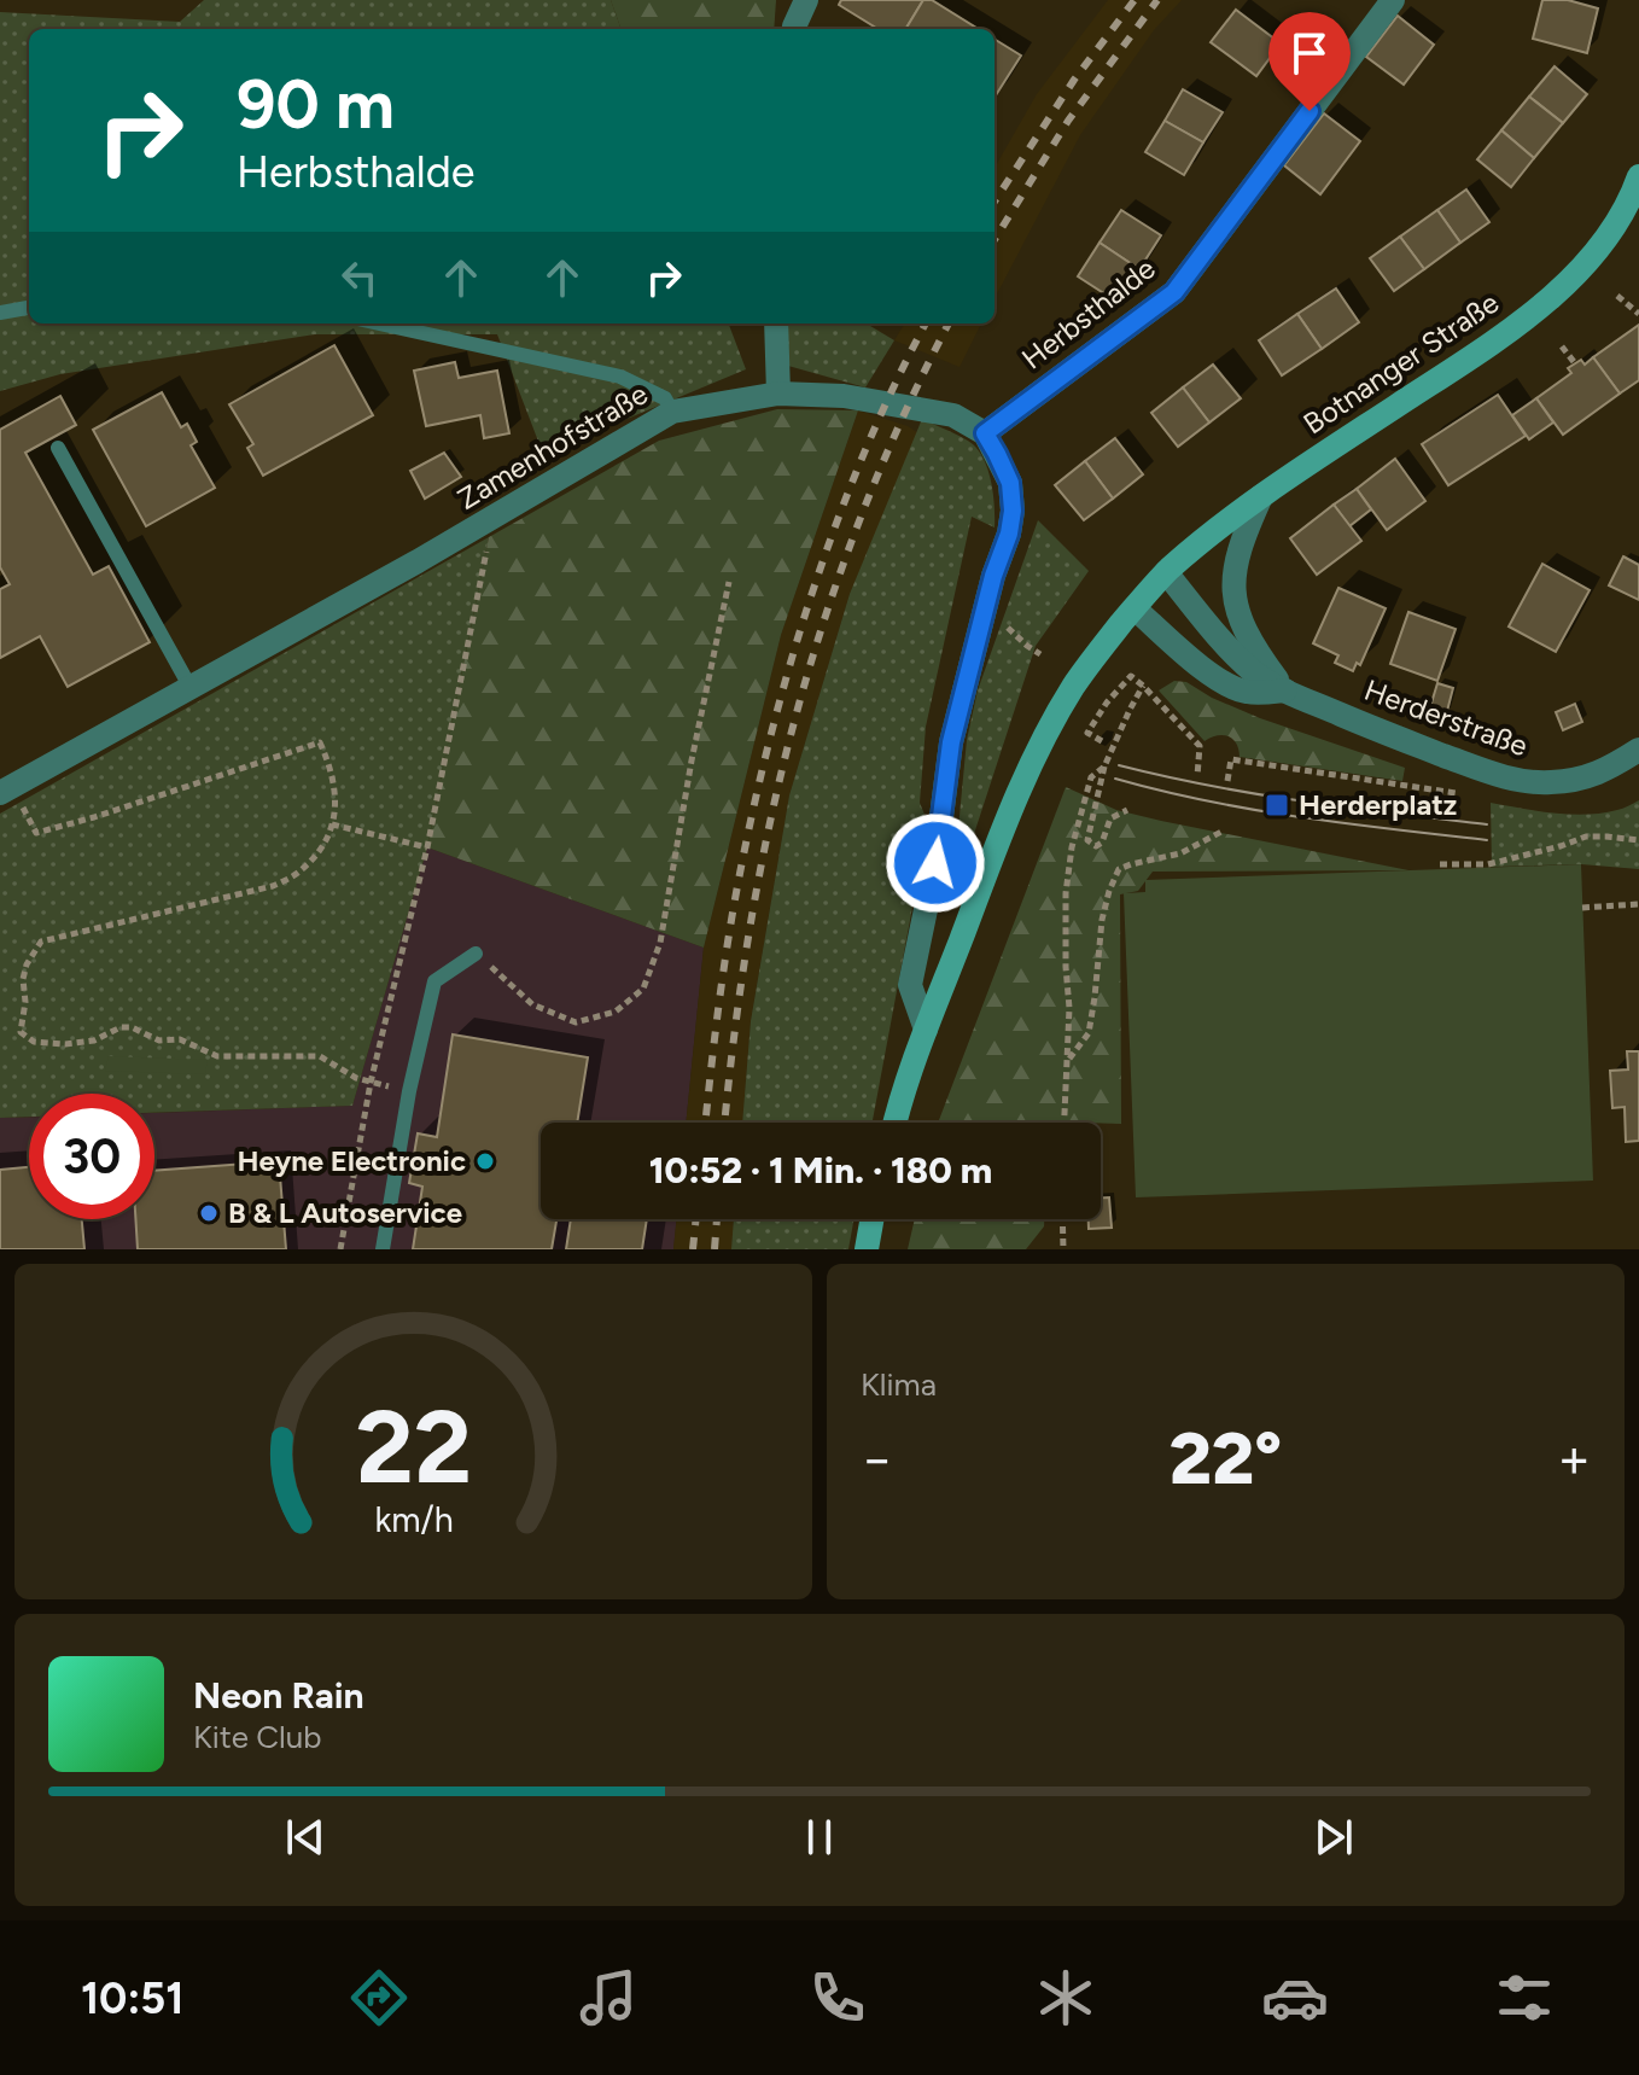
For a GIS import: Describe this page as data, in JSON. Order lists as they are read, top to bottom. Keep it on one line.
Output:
{"streets":{"main road":["Botnanger Straße"],"street":["Herbsthalde","Zamenhofstraße","Herderstraße"]},"crossings":[["Herbsthalde","Zamenhofstraße"],["Botnanger Straße","Herderstraße"]],"places":{"transit":["Herderplatz"],"other":["Heyne Electronic","B & L Autoservice"]},"page":{"turn":["90 m","Herbsthalde"],"limit":"30","trip":"10:52 · 1 Min. · 180 m","tile":"Klima","heat":["−","22°","+"],"song":["Neon Rain","Kite Club"],"tabs":"10:51","gauge":["22","km/h"]}}
